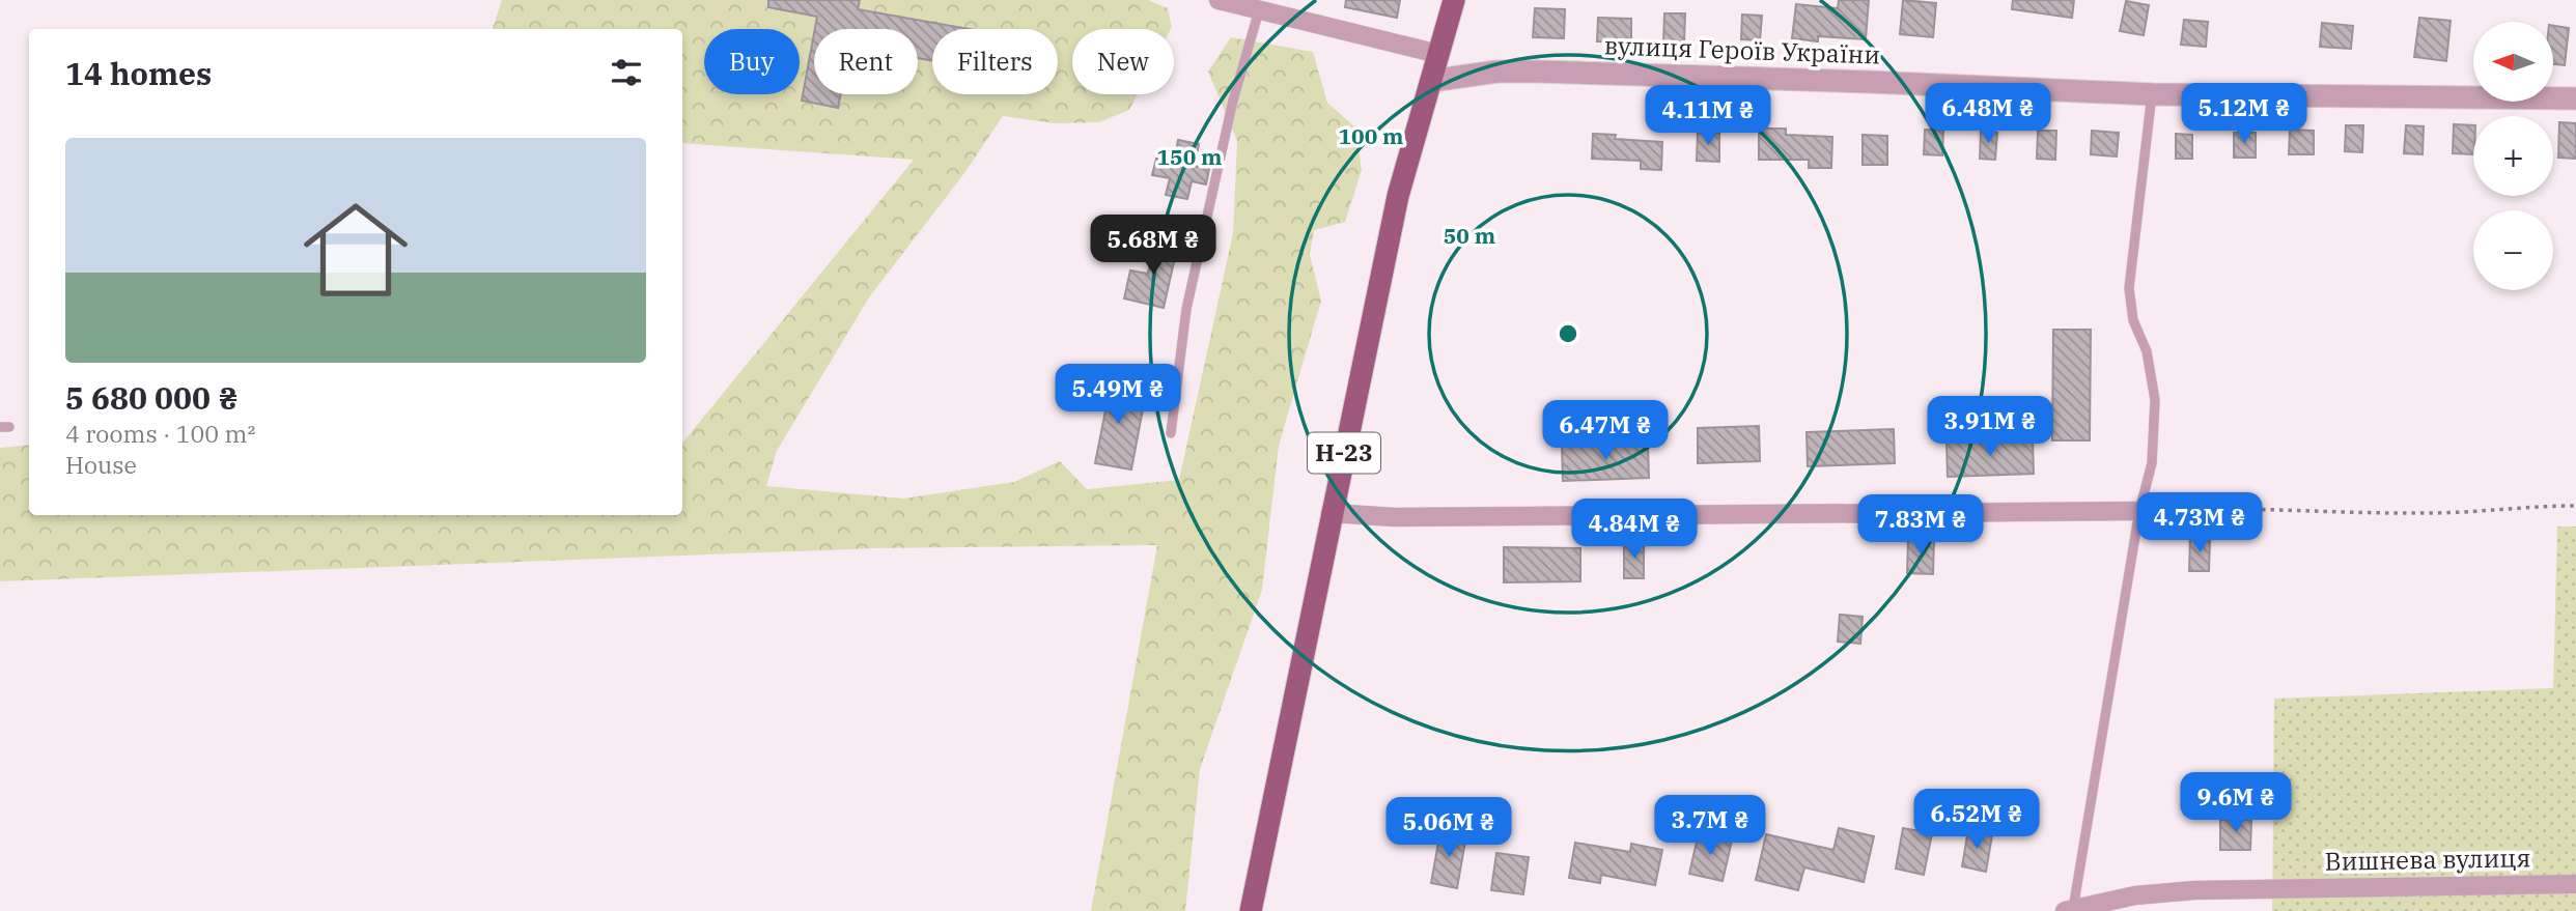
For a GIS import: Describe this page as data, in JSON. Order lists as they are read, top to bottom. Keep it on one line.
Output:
{"streets":{"main road":["Н-23"],"street":["вулиця Героїв України","Вишнева вулиця"]},"crossings":[["вулиця Героїв України","Н-23"]],"north":"left","page":{"map_buttons":["+","−"],"chip":["Buy","Rent","Filters","New"],"heading":"14 homes","price":["6.48M ₴","5.12M ₴","4.11M ₴","5.68M ₴","5.49M ₴","3.91M ₴","6.47M ₴","4.73M ₴","7.83M ₴","4.84M ₴","9.6M ₴","6.52M ₴","3.7M ₴","5.06M ₴"],"list":[{"name":"5 680 000 ₴","note":"4 rooms · 100 m² · House"}]},"rings":["100 m","150 m","50 m"]}
